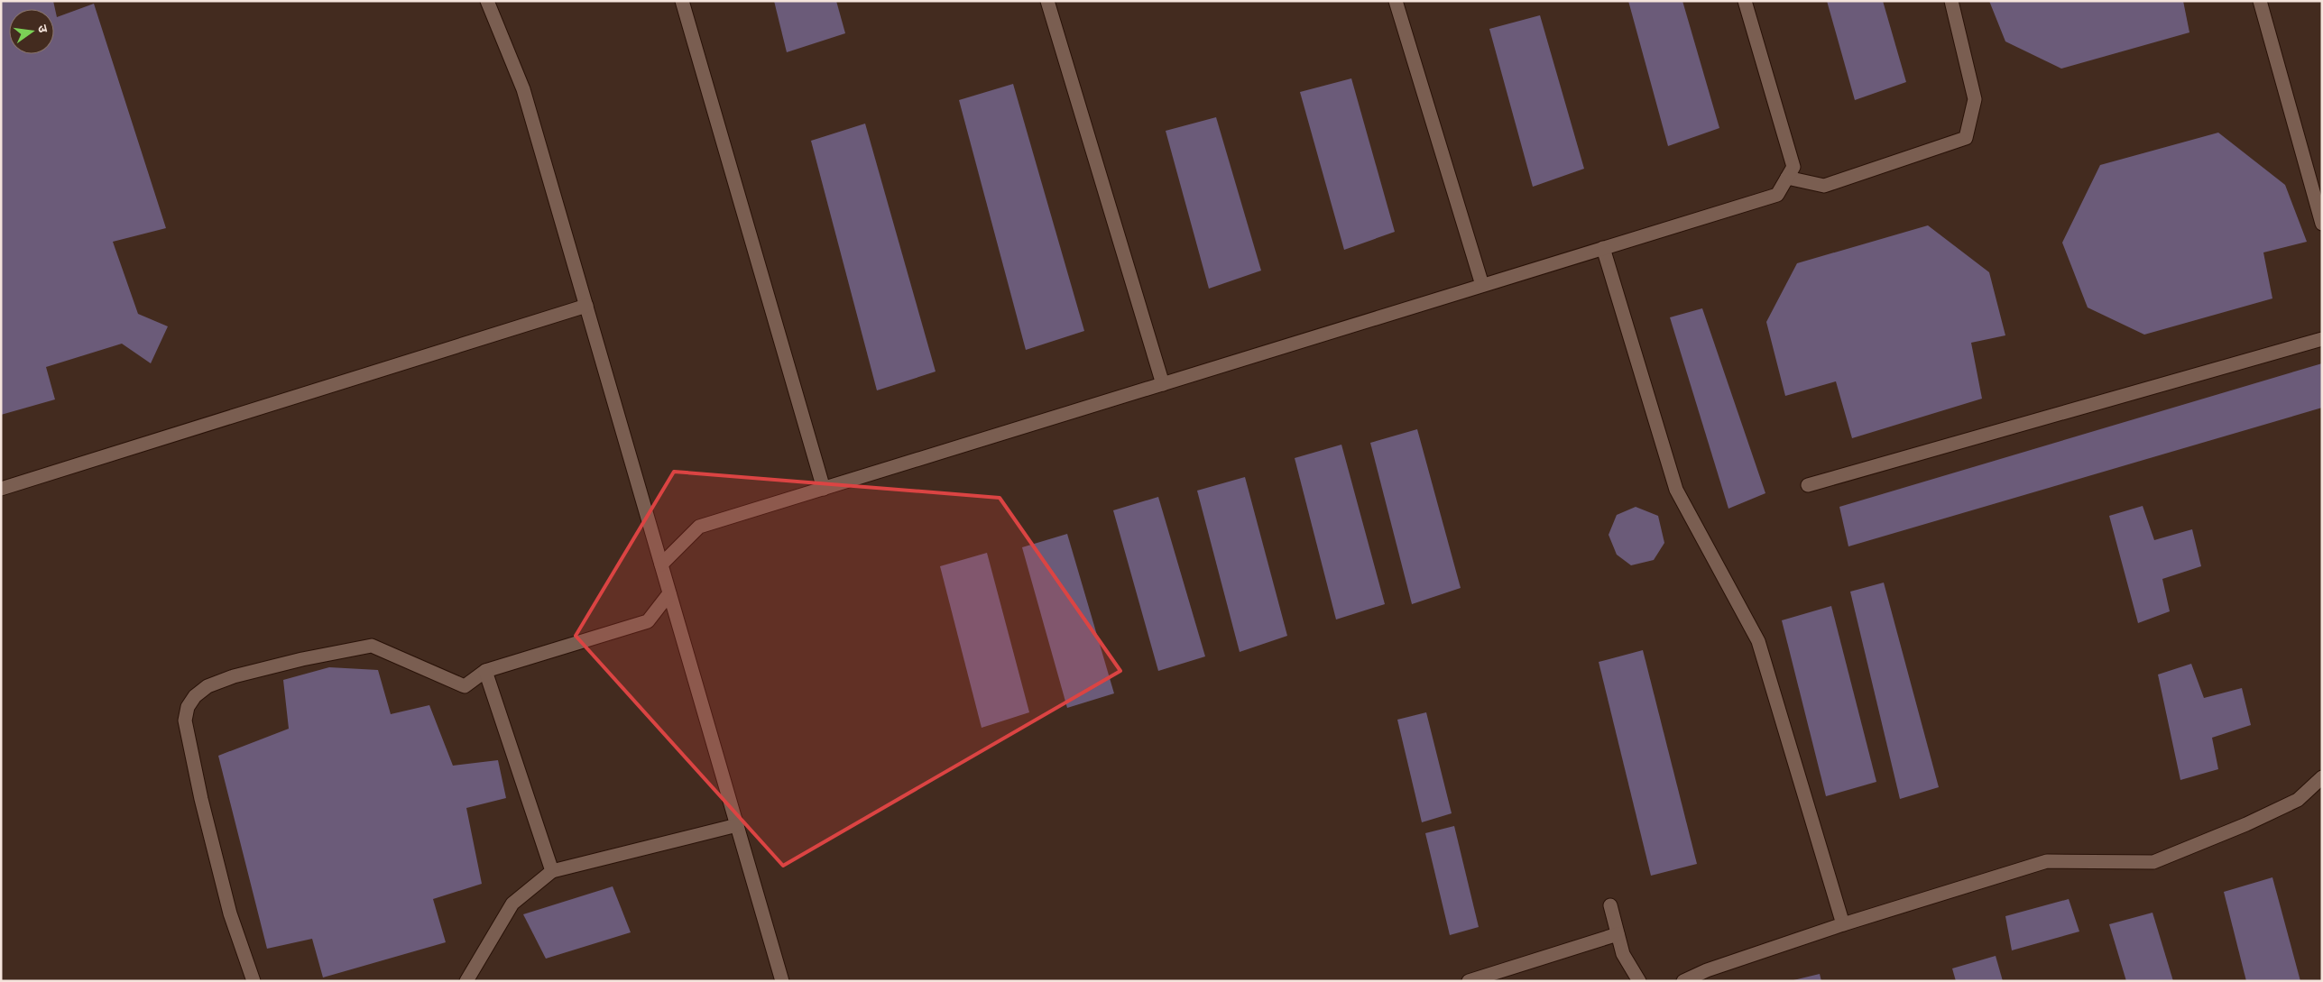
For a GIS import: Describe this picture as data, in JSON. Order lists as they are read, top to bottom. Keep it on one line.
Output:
{"north":"right"}
